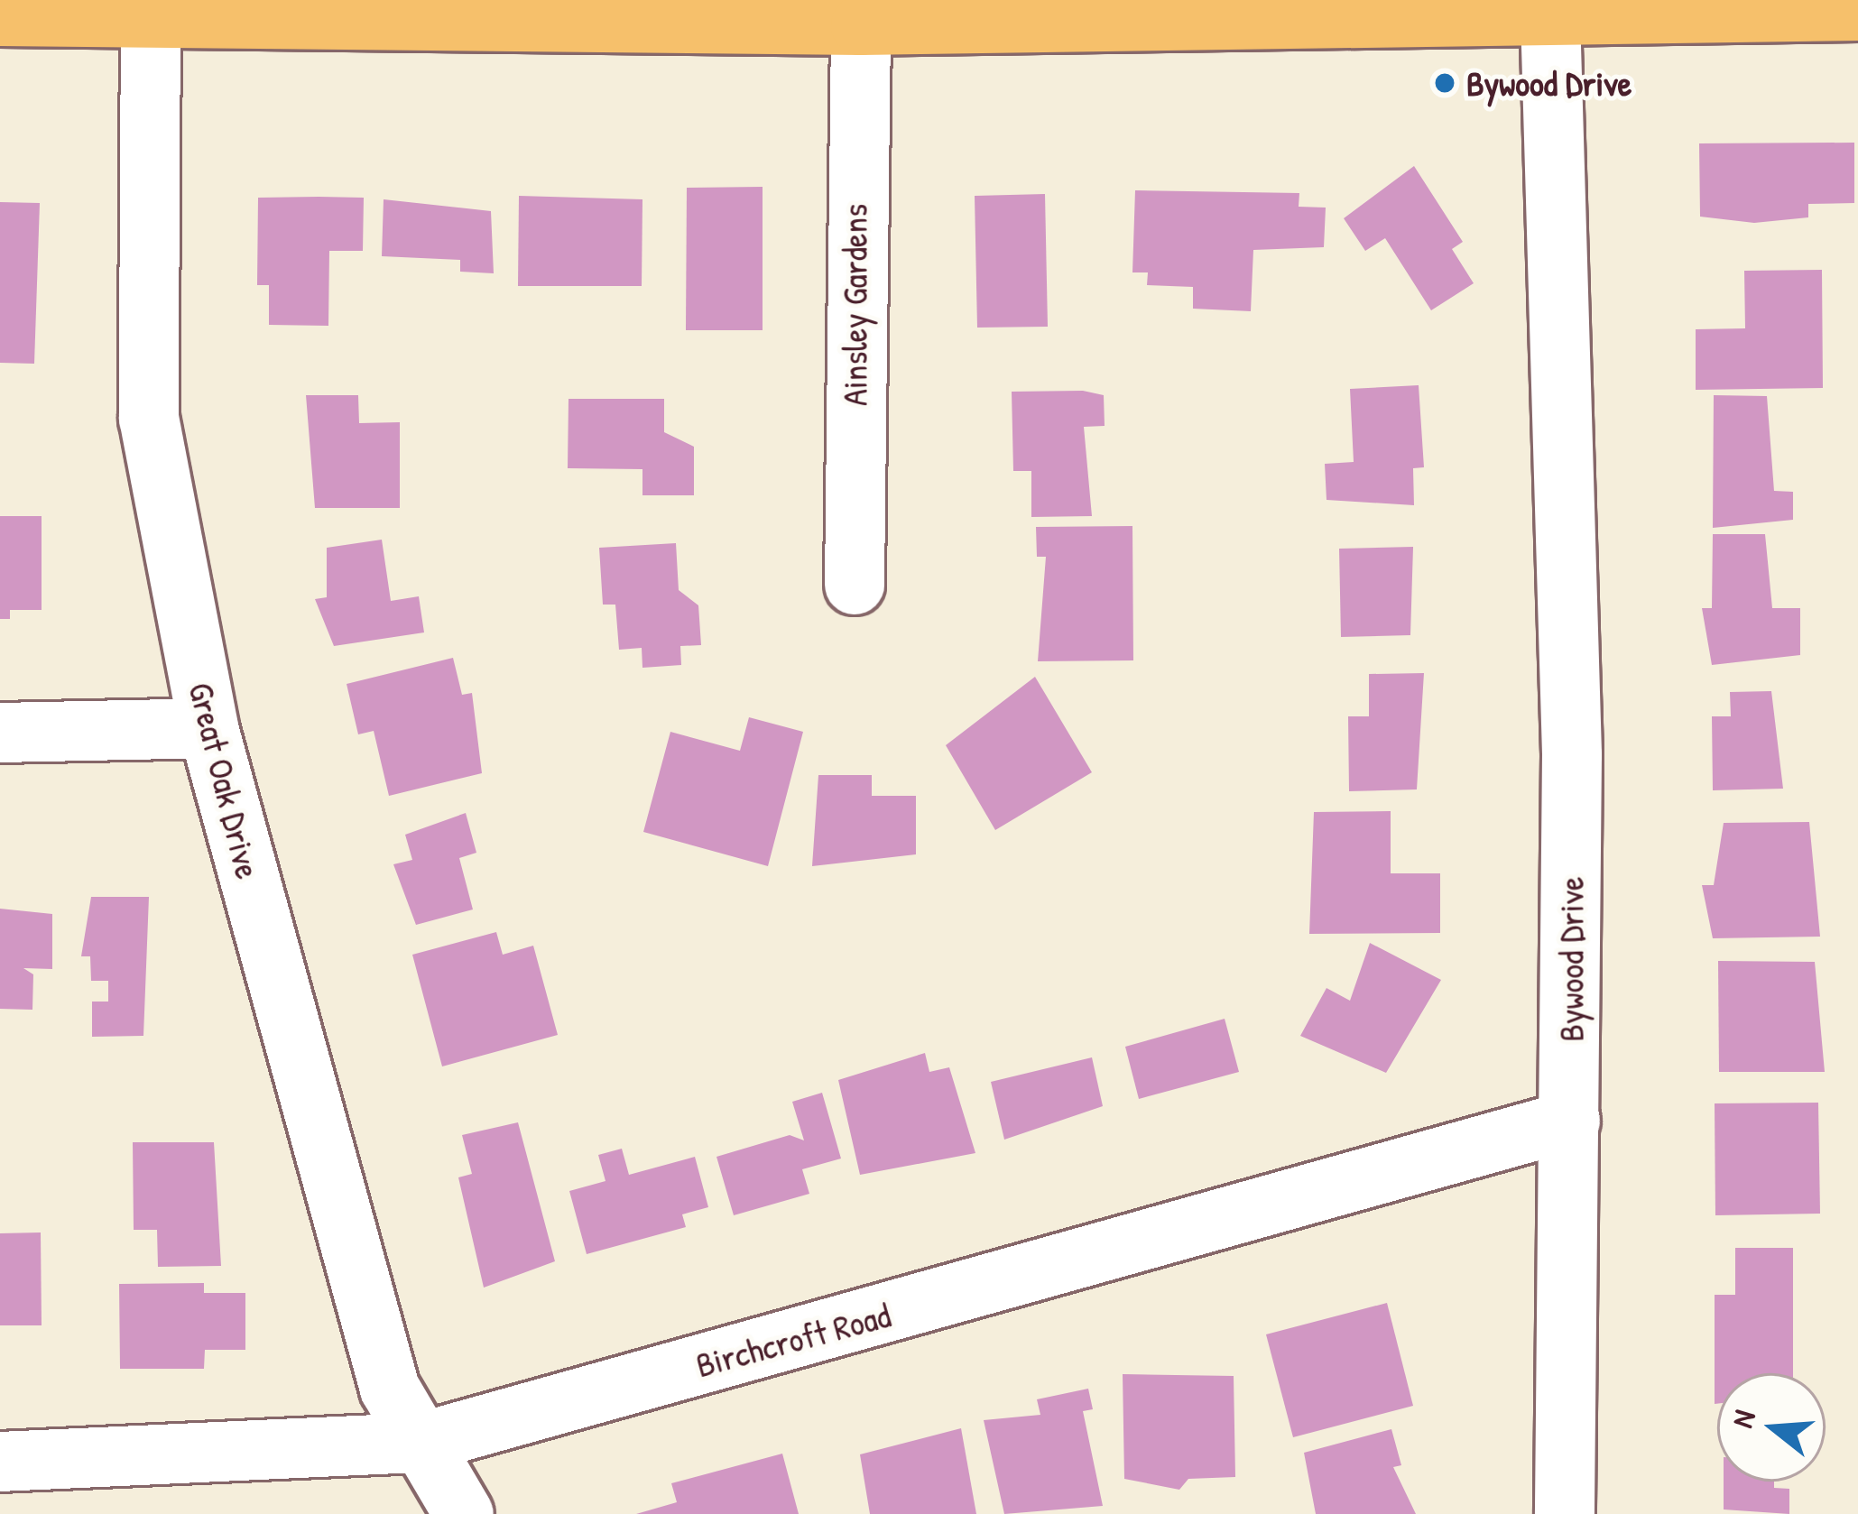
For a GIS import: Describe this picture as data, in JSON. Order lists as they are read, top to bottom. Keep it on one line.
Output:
{"streets":{"street":["Ainsley Gardens","Great Oak Drive","Bywood Drive","Birchcroft Road"]},"crossings":[["Great Oak Drive","Birchcroft Road"],["Bywood Drive","Birchcroft Road"]],"places":["Bywood Drive"],"north":"left"}
